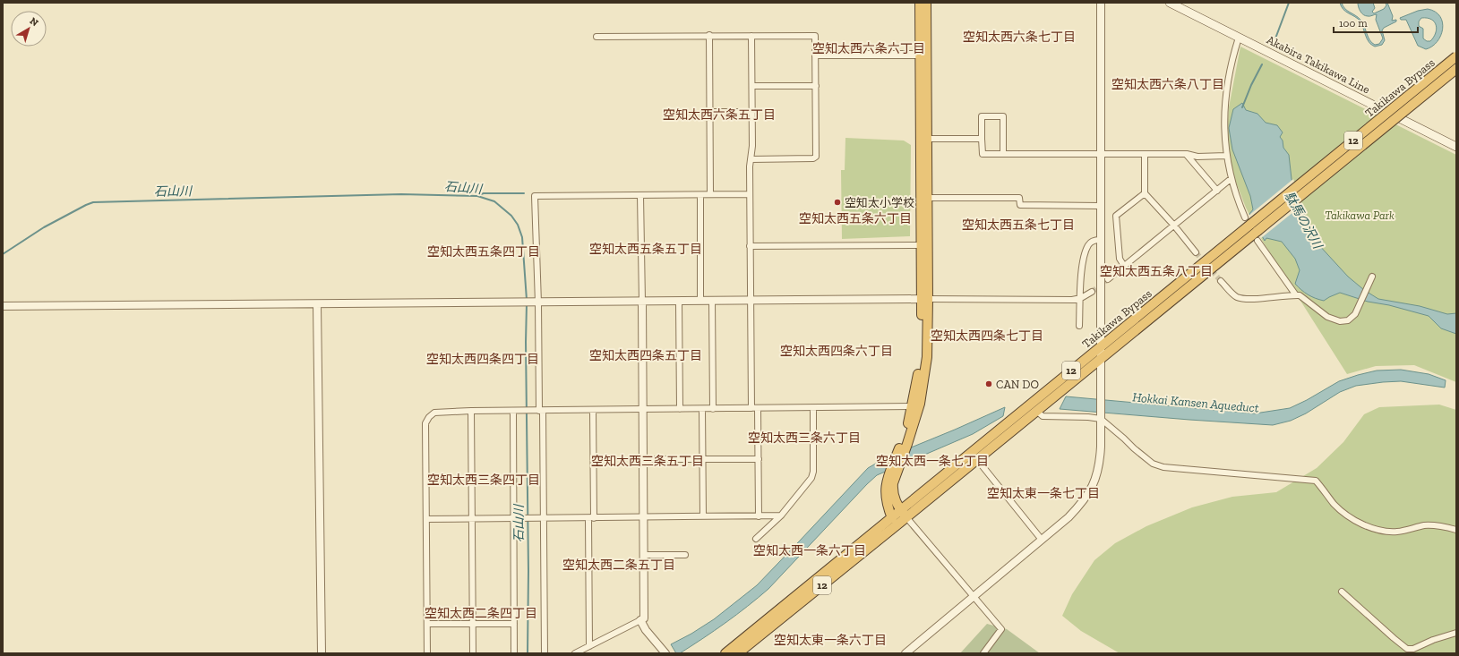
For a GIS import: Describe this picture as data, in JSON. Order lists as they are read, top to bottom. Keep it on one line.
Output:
{"streets":{"highway":["Takikawa Bypass","12"],"main road":["Akabira Takikawa Line"]},"crossings":[["Takikawa Bypass","12"]],"districts":["空知太西六条七丁目","空知太西六条六丁目","空知太西六条八丁目","空知太西六条五丁目","空知太西五条六丁目","空知太西五条七丁目","空知太西五条五丁目","空知太西五条四丁目","空知太西五条八丁目","空知太西四条七丁目","空知太西四条六丁目","空知太西四条五丁目","空知太西四条四丁目","空知太西三条六丁目","空知太西三条五丁目","空知太西一条七丁目","空知太西三条四丁目","空知太東一条七丁目","空知太西一条六丁目","空知太西二条五丁目","空知太西二条四丁目","空知太東一条六丁目"],"water":["石山川","駄馬の沢川","Hokkai Kansen Aqueduct"],"parks":["Takikawa Park"],"places":["空知太小学校","CAN DO"],"scale_bar":"100 m","north":"top right"}
